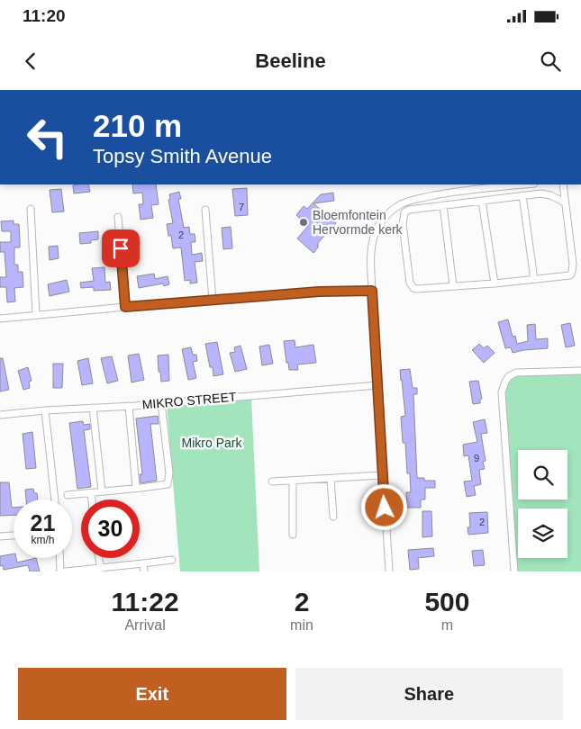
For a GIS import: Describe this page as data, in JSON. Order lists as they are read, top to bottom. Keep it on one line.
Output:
{"streets":{"street":["MIKRO STREET"]},"parks":["Mikro Park"],"places":["Bloemfontein Hervormde kerk"],"house_numbers":["7","2","9","2"],"page":{"status":"11:20","header":"Beeline","turn":["210 m","Topsy Smith Avenue"],"speed":"21 km/h","limit":"30","eta":["11:22","Arrival","2","min","500","m"],"buttons":["Exit","Share"]}}
